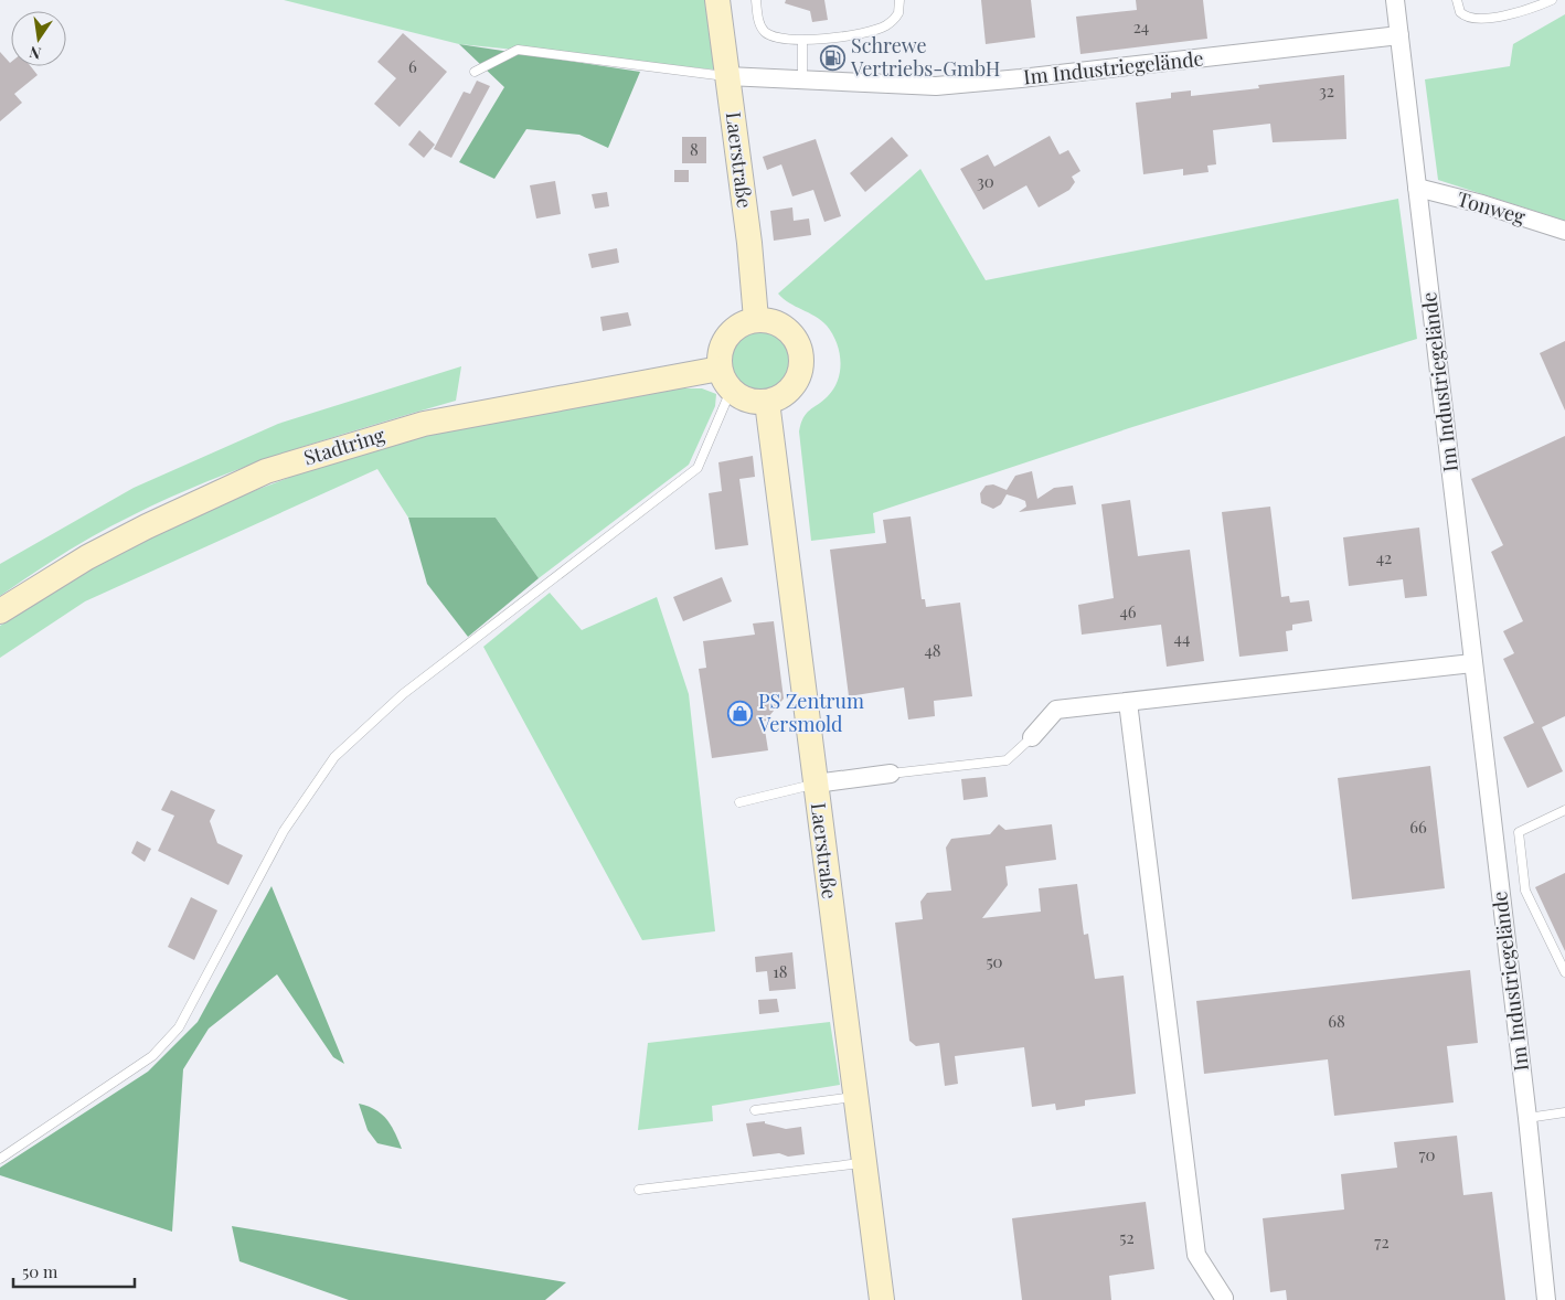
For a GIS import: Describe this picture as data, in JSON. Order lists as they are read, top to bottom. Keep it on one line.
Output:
{"streets":{"main road":["Laerstraße","Stadtring"],"street":["Im Industriegelände","Tonweg"]},"crossings":[["Im Industriegelände","Laerstraße"],["Im Industriegelände","Tonweg"],["Laerstraße","Stadtring"]],"places":{"fuel station":["Schrewe Vertriebs-GmbH"],"shop":["PS Zentrum Versmold"]},"house_numbers":["24","6","32","8","30","42","46","44","48","66","50","18","68","70","52","72"],"scale_bar":"50 m","north":"bottom"}
